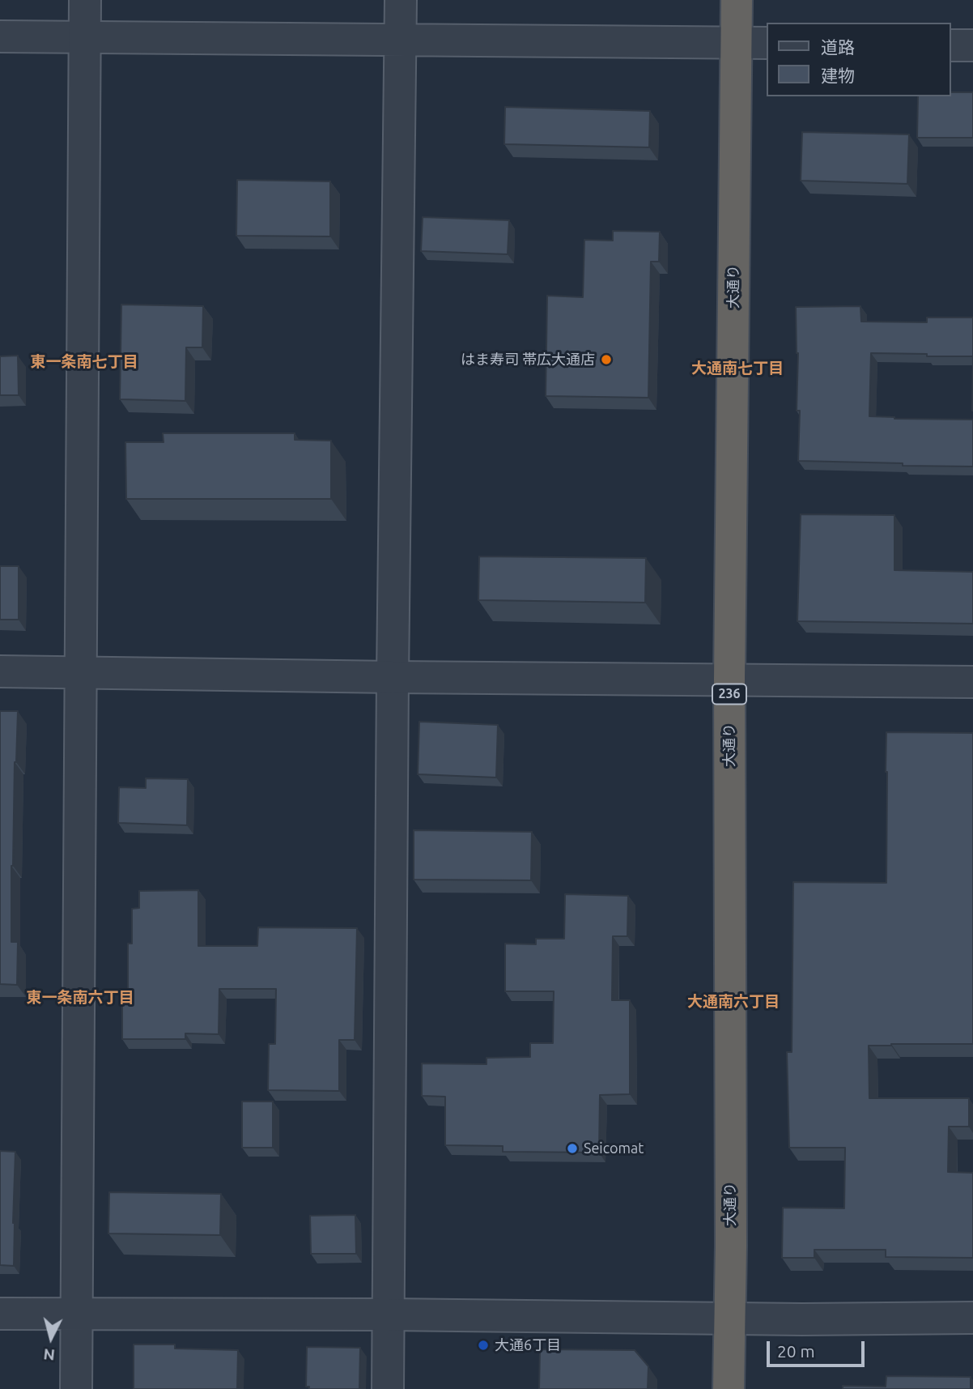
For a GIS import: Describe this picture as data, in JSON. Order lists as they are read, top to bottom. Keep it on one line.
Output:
{"streets":{"highway":["大通り","236"]},"districts":["東一条南七丁目","大通南七丁目","東一条南六丁目","大通南六丁目"],"places":["はま寿司 帯広大通店","Seicomat","大通6丁目"],"legend":["道路","建物"],"scale_bar":"20 m","north":"bottom"}
